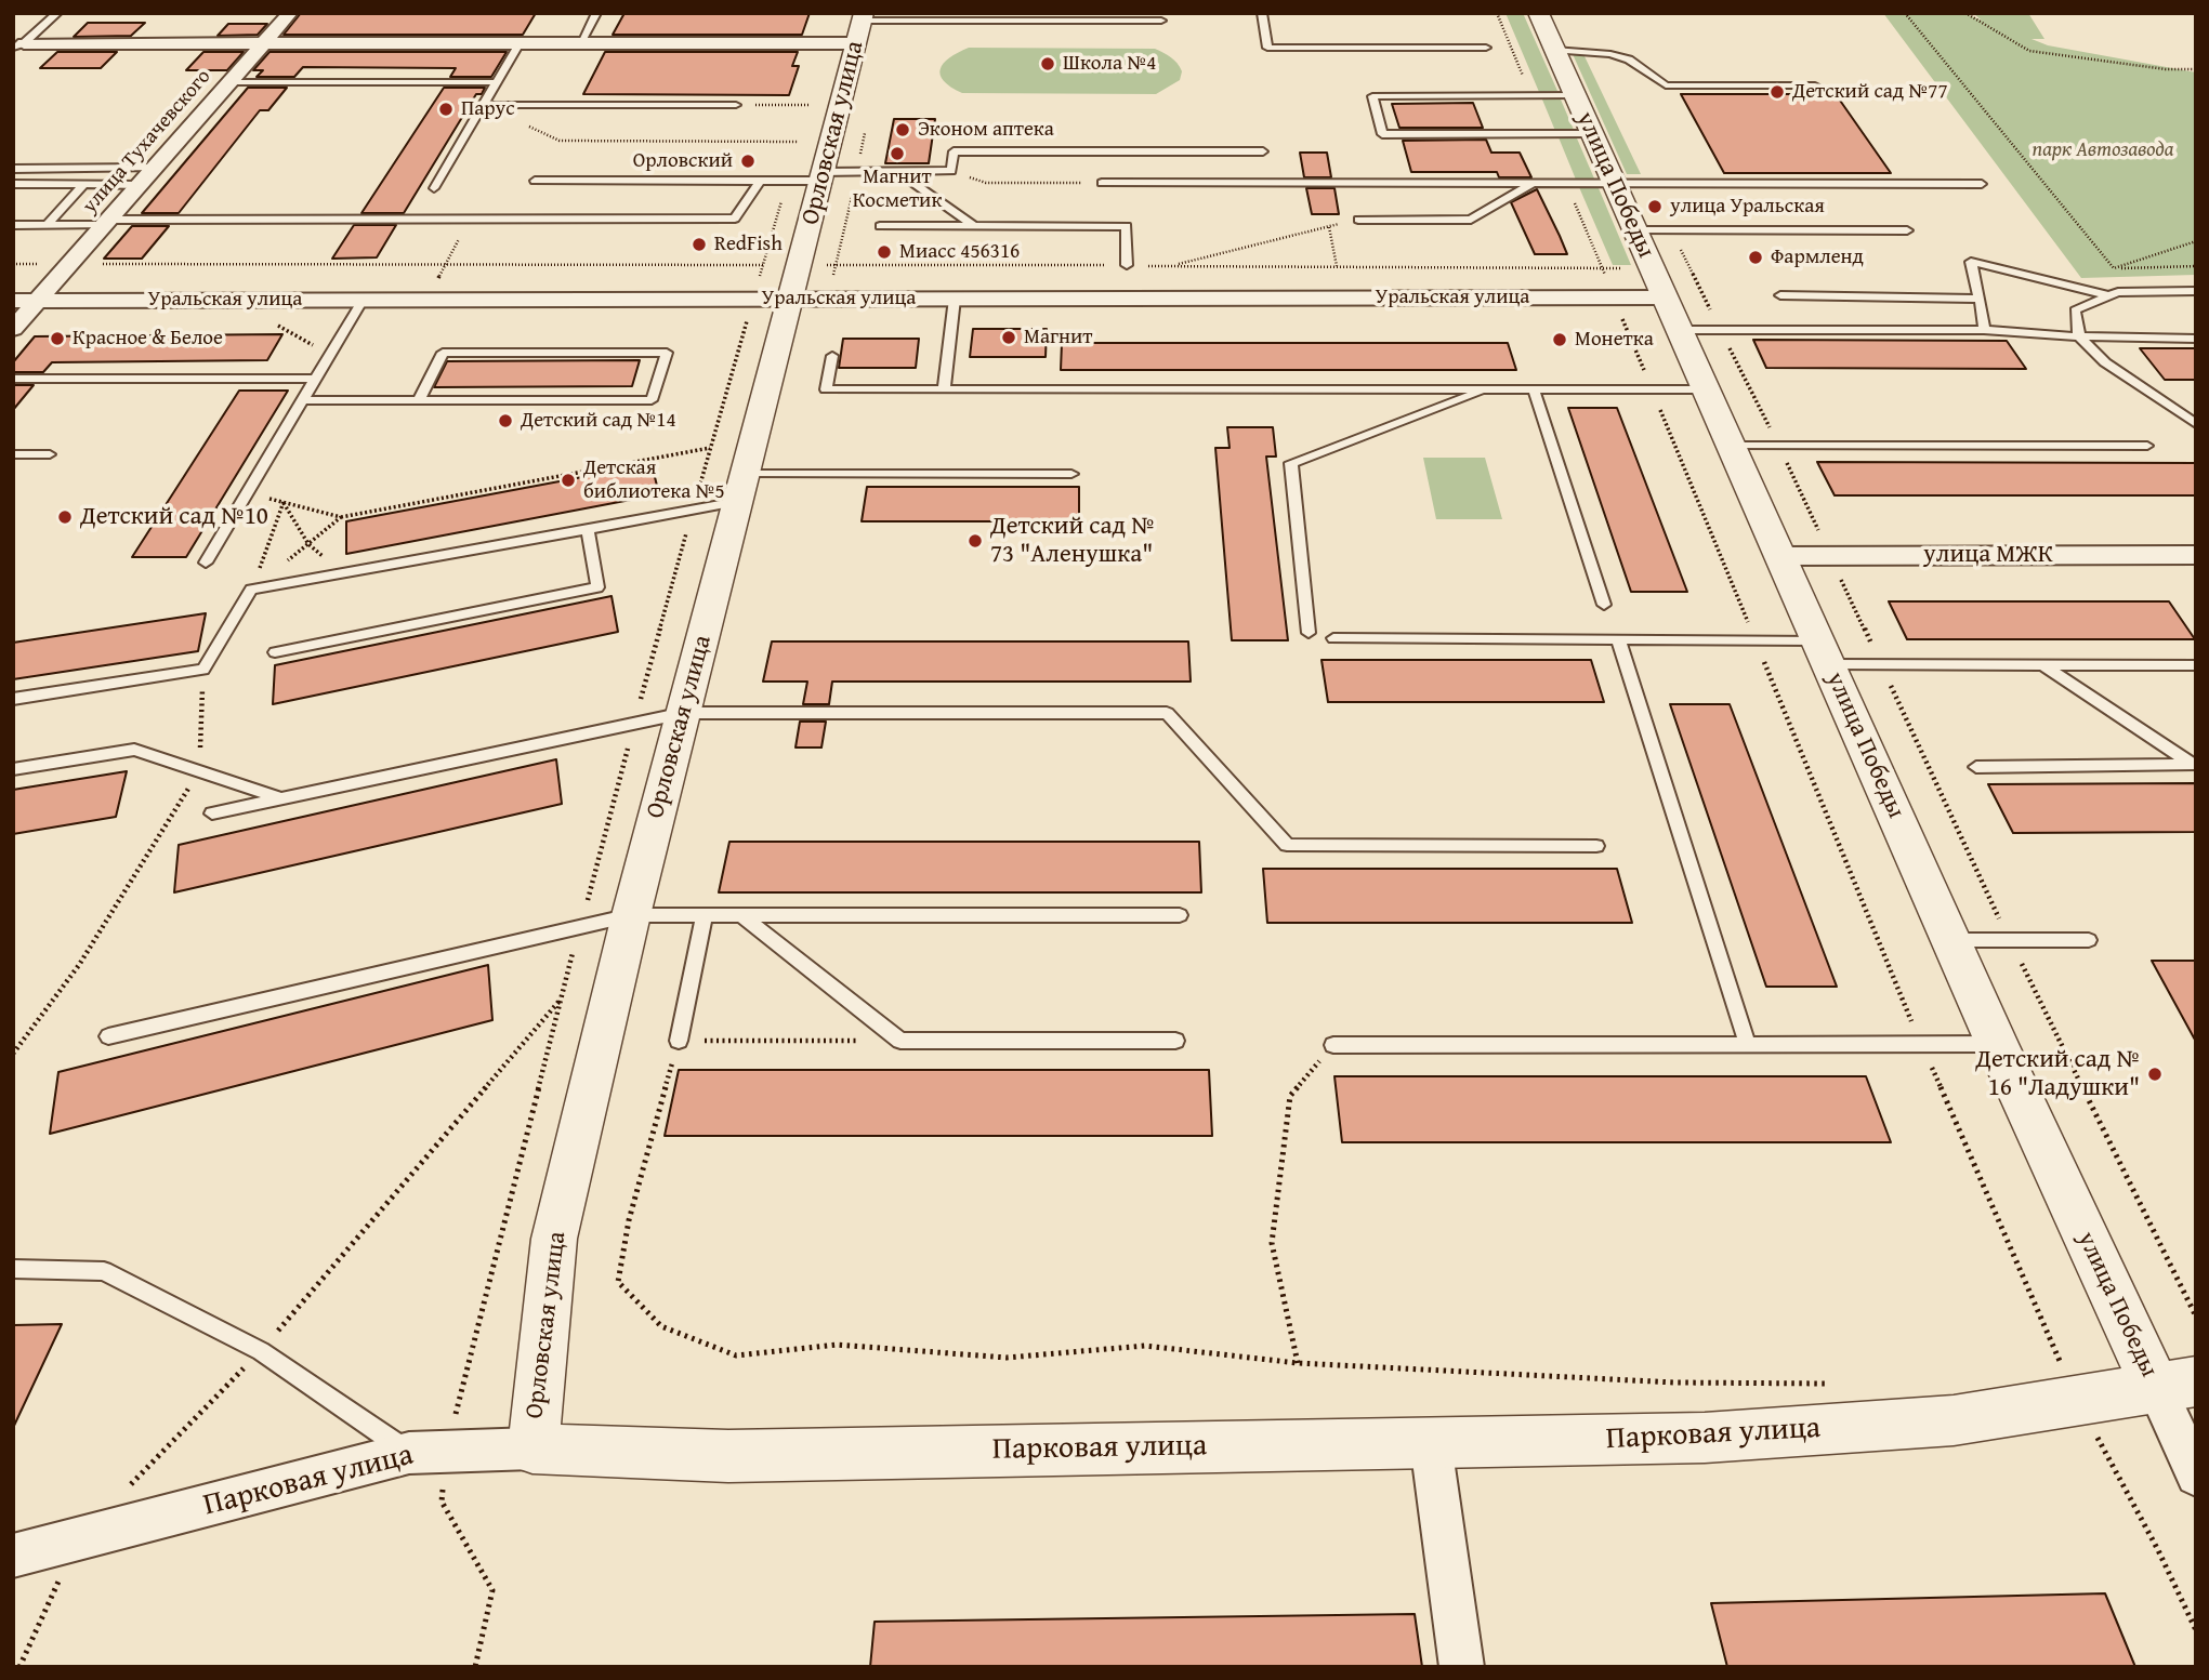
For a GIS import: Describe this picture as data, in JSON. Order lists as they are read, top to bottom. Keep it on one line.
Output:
{"streets":{"street":["Орловская улица","улица Тухачевского","улица Победы","Уральская улица","улица МЖК","Парковая улица"]},"crossings":[["Орловская улица","Уральская улица"],["Орловская улица","Парковая улица"],["улица Тухачевского","Уральская улица"],["улица Победы","Уральская улица"],["улица Победы","улица МЖК"],["улица Победы","Парковая улица"]],"parks":["парк Автозавода"],"places":["Школа №4","Детский сад №77","Парус","Эконом аптека","Магнит Косметик","Орловский","улица Уральская","RedFish","Миасс 456316","Фармленд","Магнит","Красное & Белое","Монетка","Детский сад №14","Детская библиотека №5","Детский сад №10","Детский сад № 73 \"Аленушка\"","Детский сад № 16 \"Ладушки\""]}
